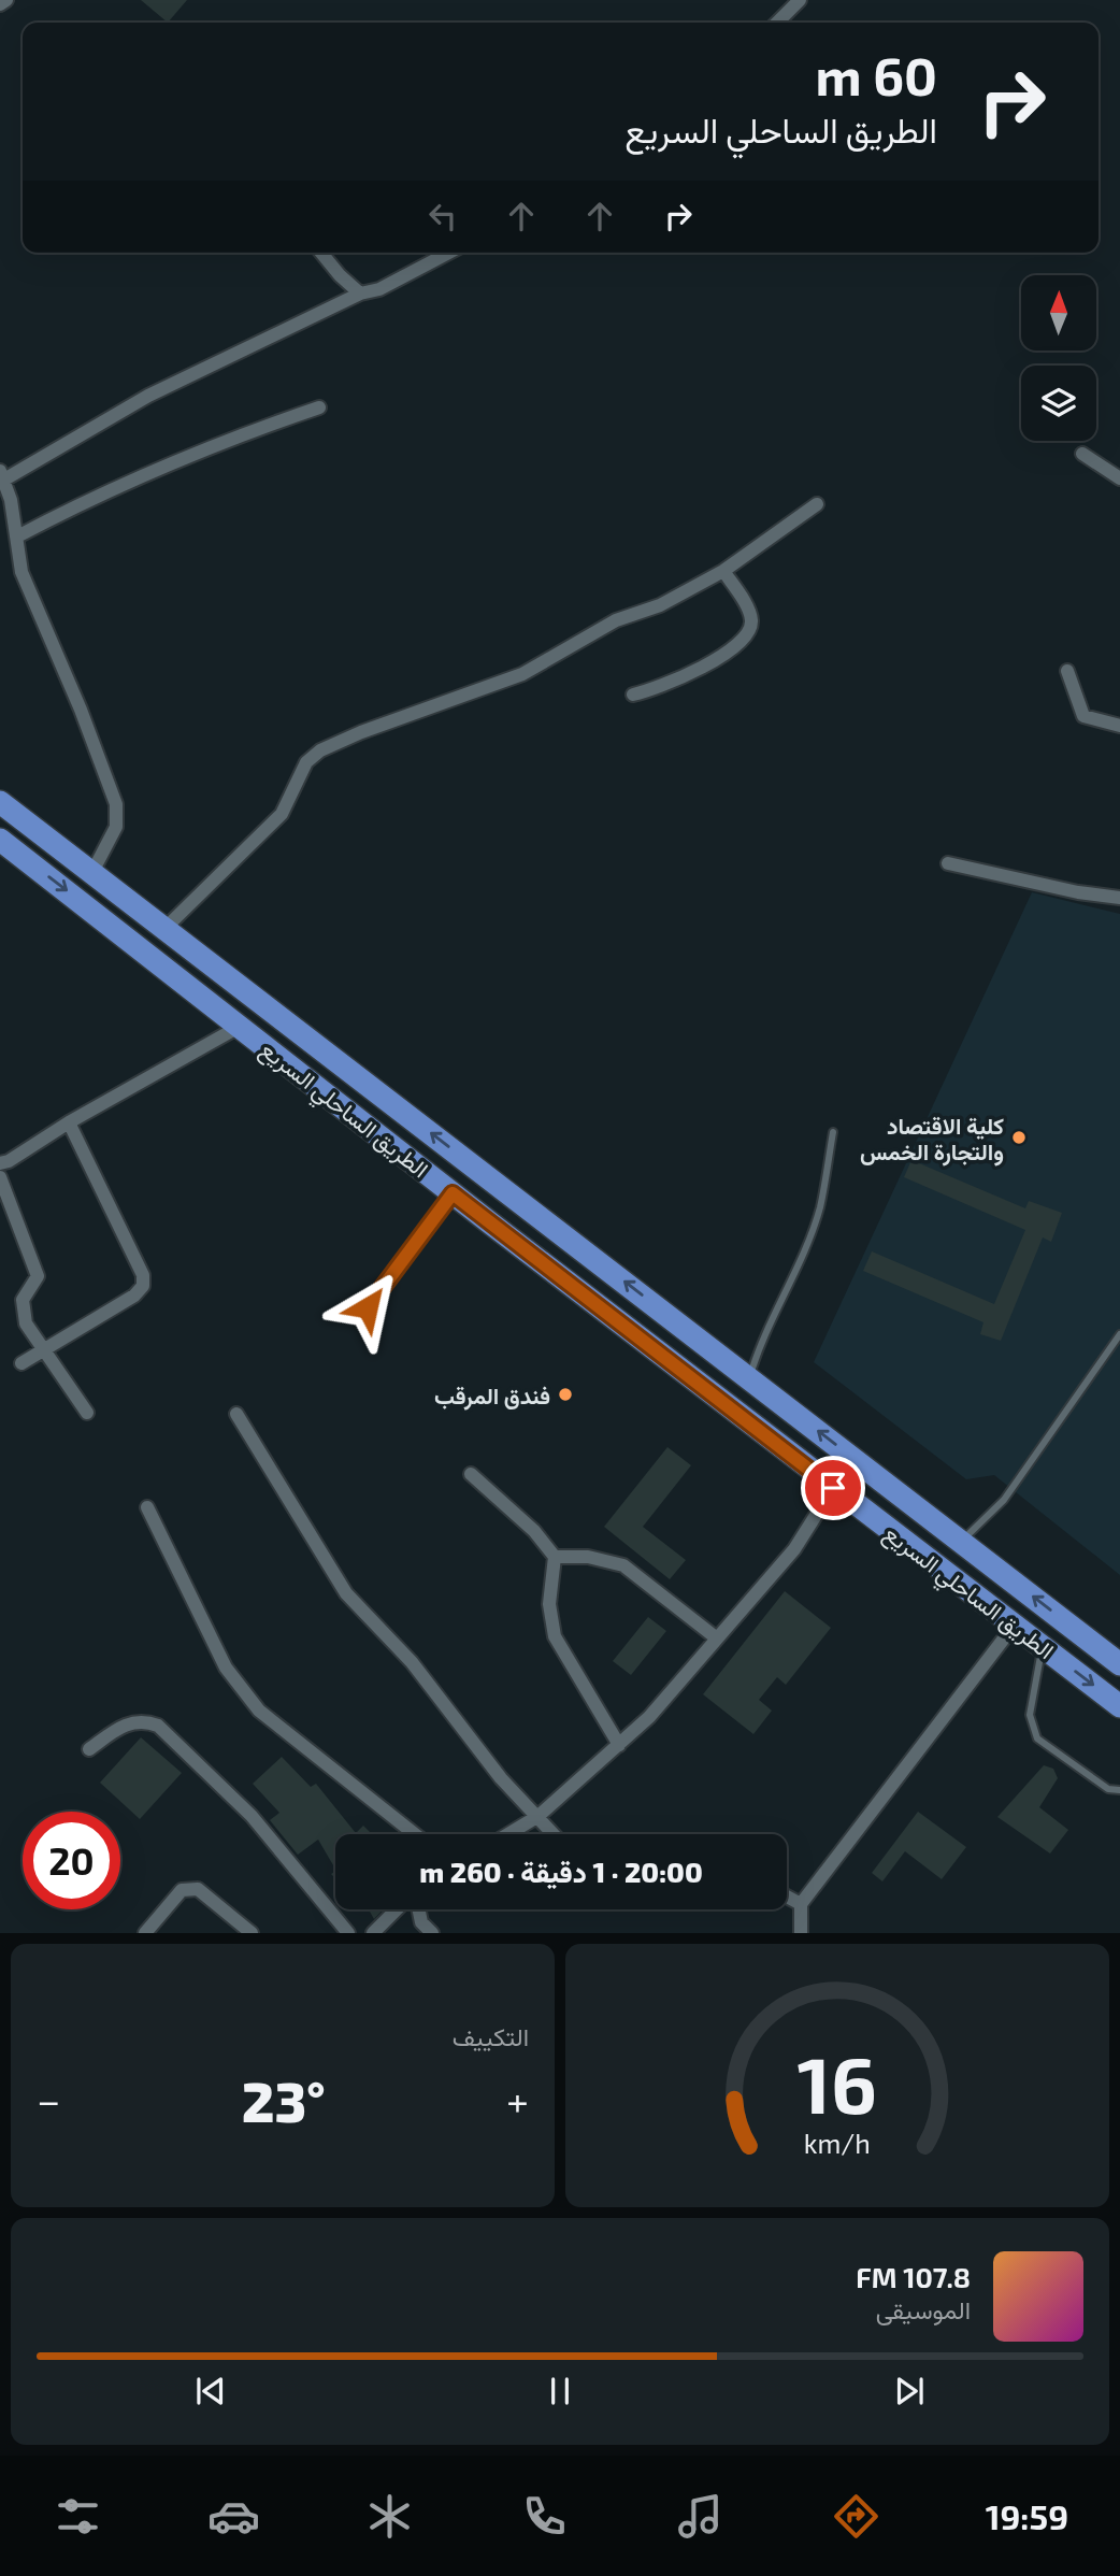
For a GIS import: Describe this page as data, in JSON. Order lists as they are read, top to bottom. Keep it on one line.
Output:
{"streets":{"highway":["الطريق الساحلي السريع"]},"places":["كلية الاقتصاد والتجارة الخمس","فندق المرقب"],"north":"top","page":{"turn":["60 m","الطريق الساحلي السريع"],"limit":"20","trip":"20:00 · 1 دقيقة · 260 m","tile":"التكييف","heat":["−","23°","+"],"song":["107.8 FM","الموسيقى"],"tabs":"19:59","gauge":["16","km/h"]}}
